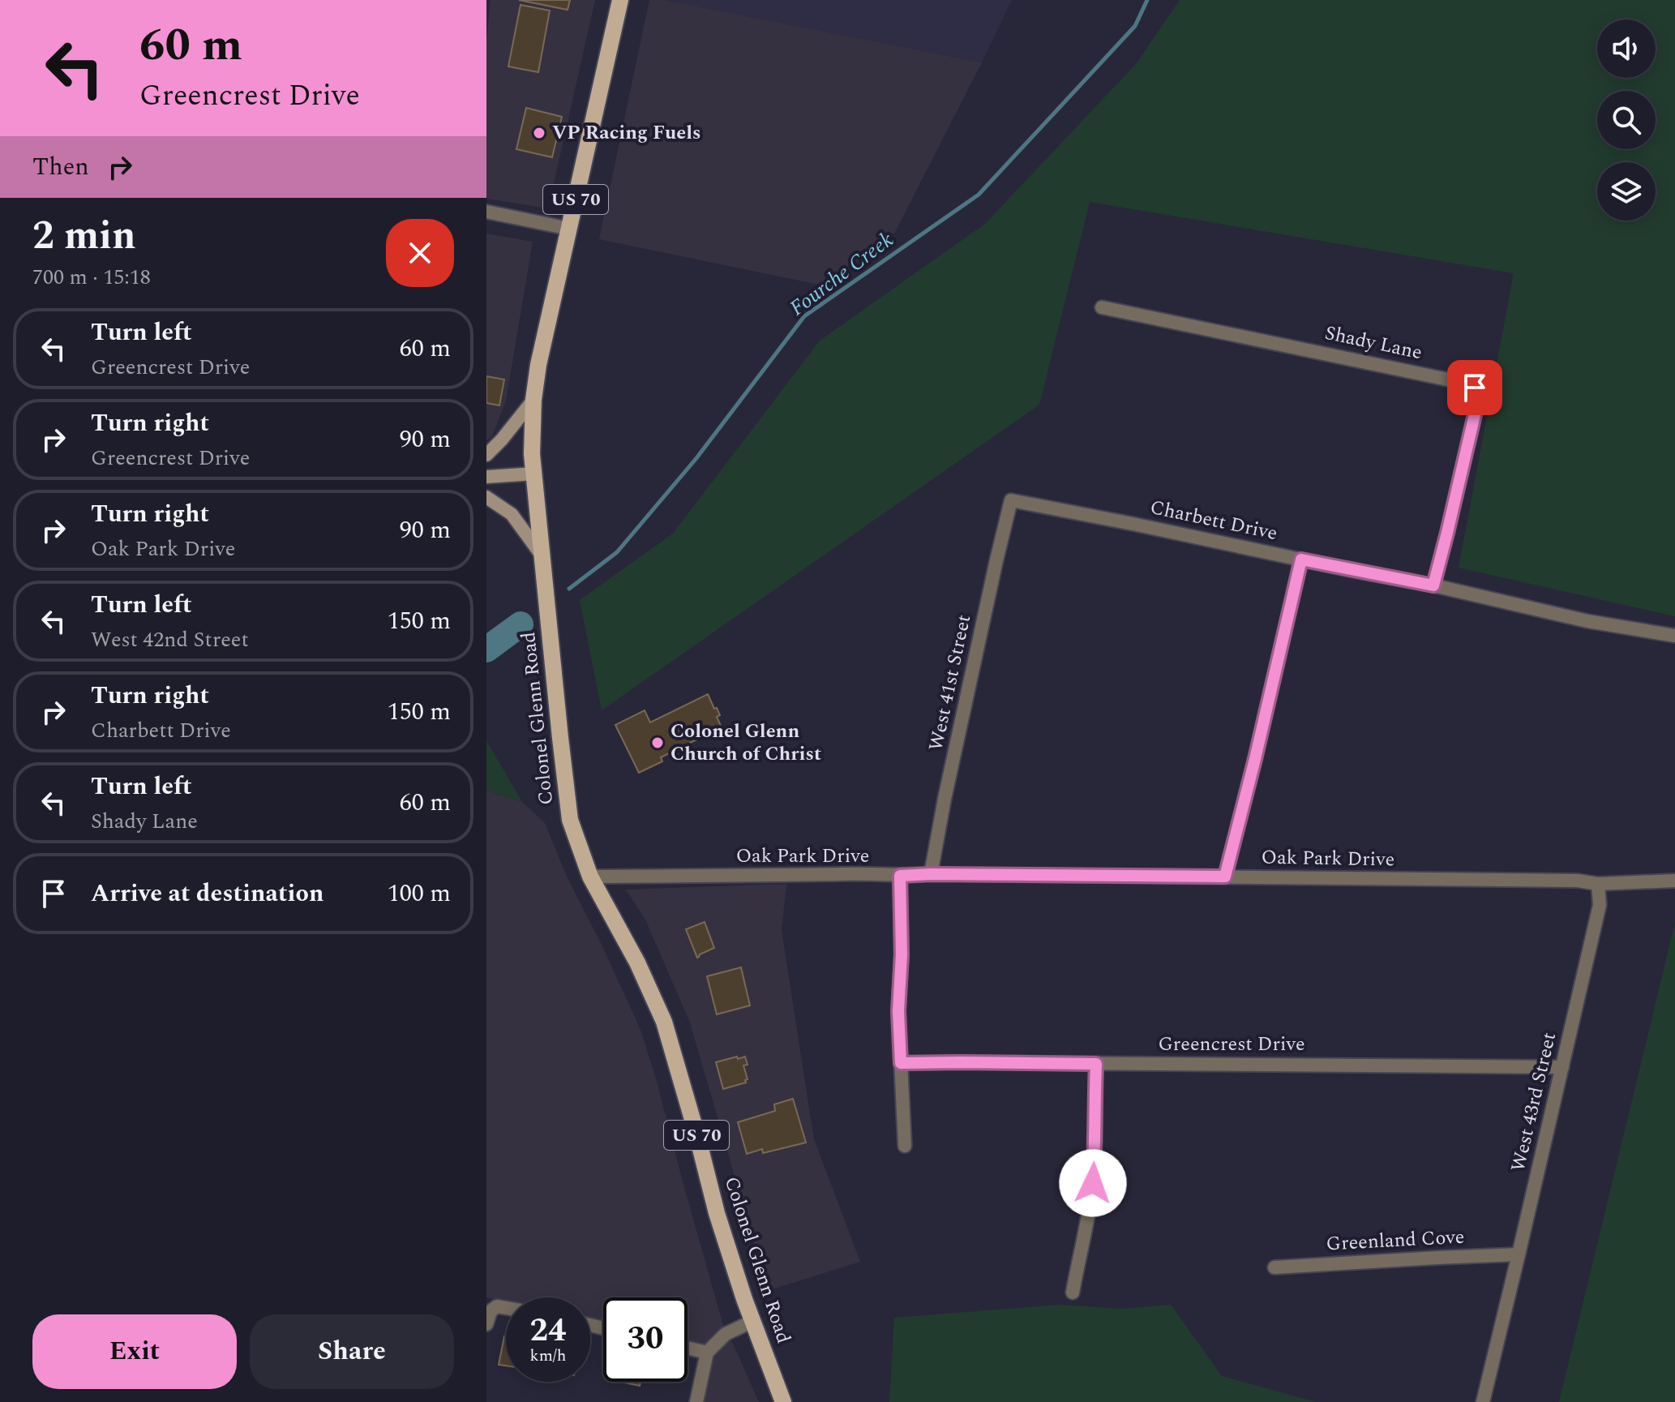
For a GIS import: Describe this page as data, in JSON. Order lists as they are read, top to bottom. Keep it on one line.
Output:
{"streets":{"main road":["US 70","Colonel Glenn Road"],"street":["Shady Lane","Charbett Drive","West 41st Street","Oak Park Drive","Greencrest Drive","West 43rd Street","Greenland Cove"]},"crossings":[["Shady Lane","Charbett Drive"],["Charbett Drive","West 41st Street"],["West 41st Street","Oak Park Drive"],["Colonel Glenn Road","Oak Park Drive"],["Oak Park Drive","West 43rd Street"],["Greencrest Drive","West 43rd Street"],["West 43rd Street","Greenland Cove"]],"water":["Fourche Creek"],"places":["VP Racing Fuels","Colonel Glenn Church of Christ"],"page":{"turn":["60 m","Greencrest Drive"],"then":"Then","heading":["2 min","700 m · 15:18"],"list":[{"name":"Turn left","note":"Greencrest Drive","value":"60 m"},{"name":"Turn right","note":"Greencrest Drive","value":"90 m"},{"name":"Turn right","note":"Oak Park Drive","value":"90 m"},{"name":"Turn left","note":"West 42nd Street","value":"150 m"},{"name":"Turn right","note":"Charbett Drive","value":"150 m"},{"name":"Turn left","note":"Shady Lane","value":"60 m"},{"name":"Arrive at destination","value":"100 m"}],"speed":"24 km/h","limit":"30","buttons":["Exit","Share"]}}
